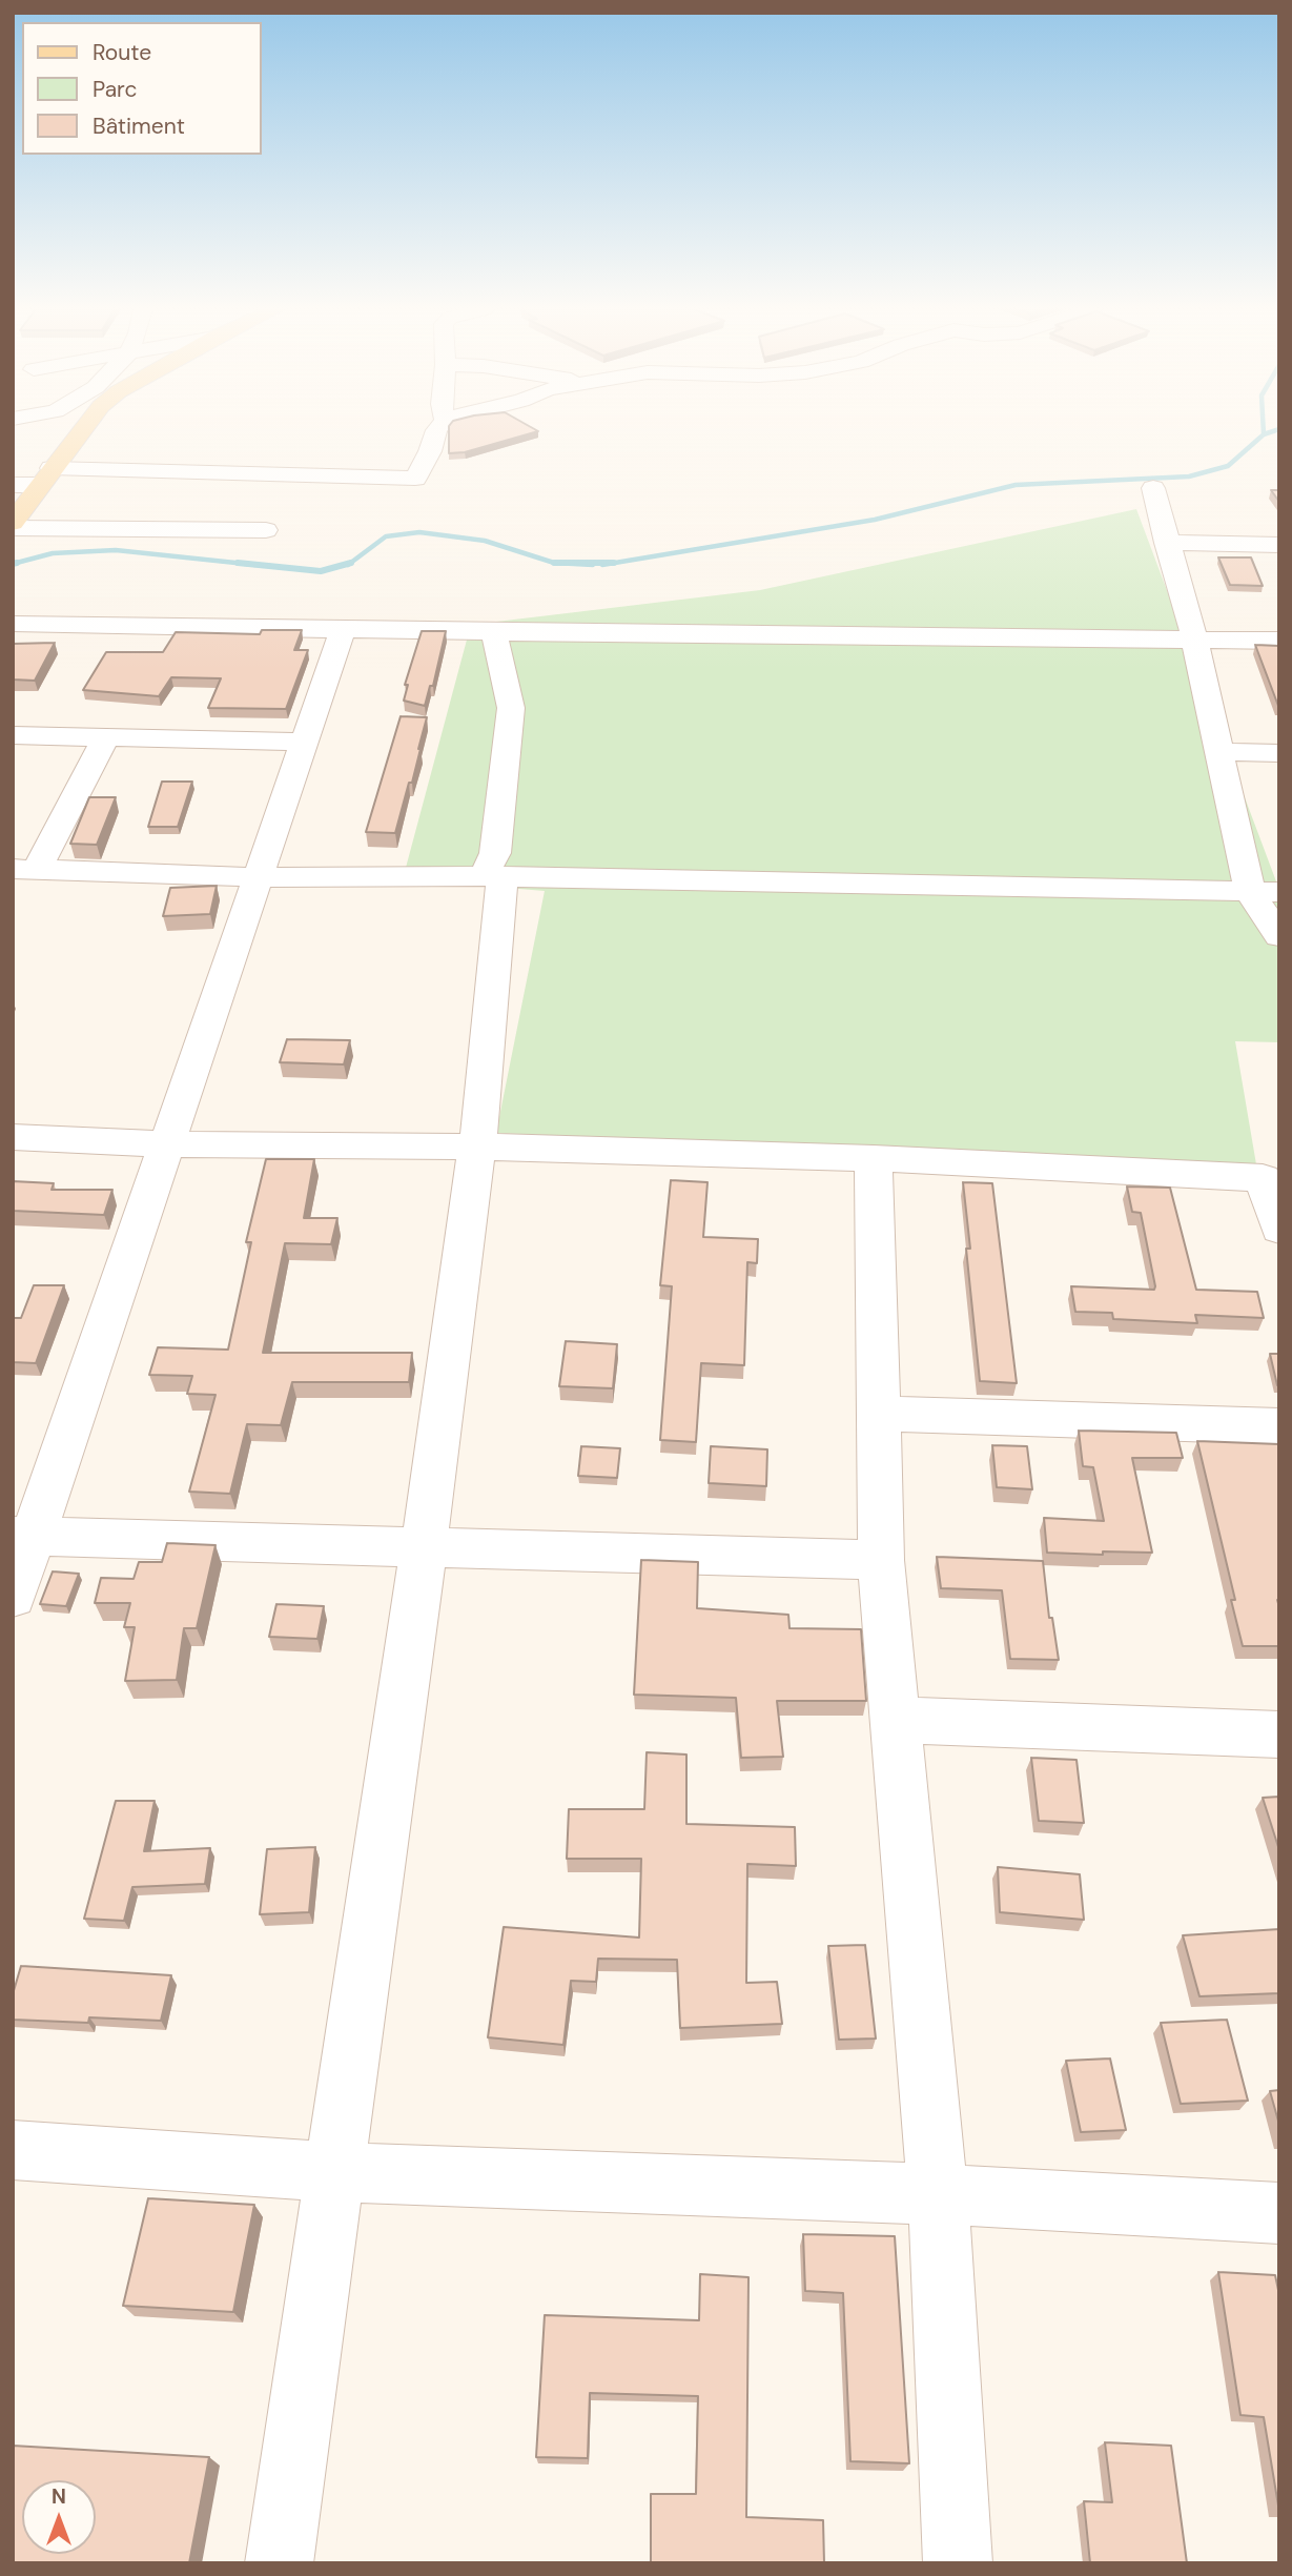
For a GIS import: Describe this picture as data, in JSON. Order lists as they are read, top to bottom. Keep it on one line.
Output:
{"legend":["Route","Parc","Bâtiment"],"north":"top"}
